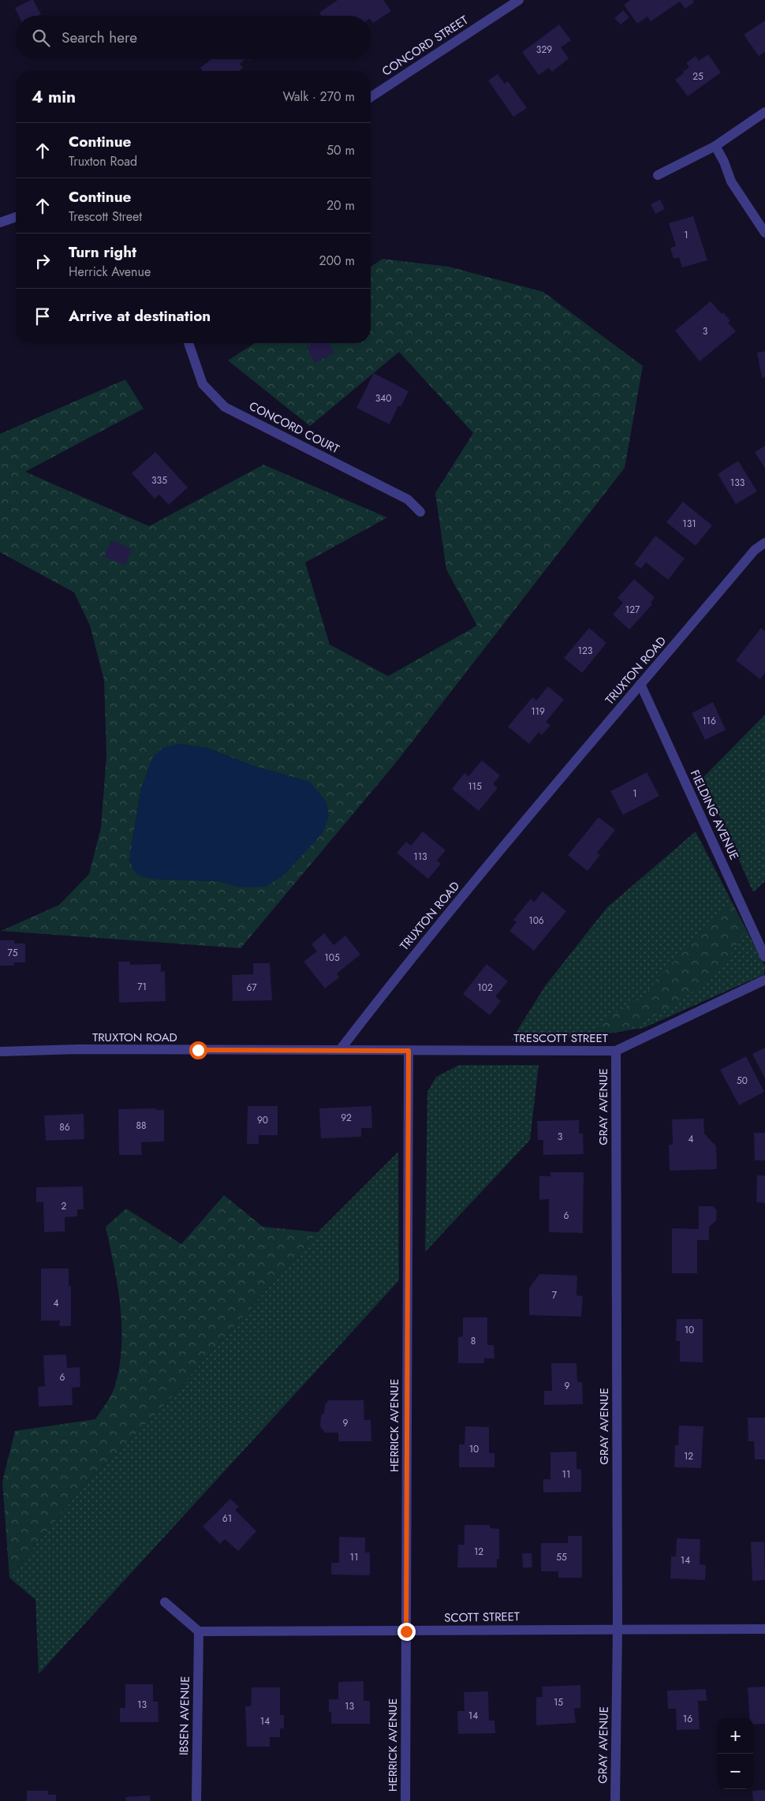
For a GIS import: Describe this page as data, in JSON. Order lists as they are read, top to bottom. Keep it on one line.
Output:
{"streets":{"street":["CONCORD STREET","CONCORD COURT","TRUXTON ROAD","FIELDING AVENUE","TRESCOTT STREET","GRAY AVENUE","HERRICK AVENUE","SCOTT STREET","IBSEN AVENUE"]},"crossings":[["TRUXTON ROAD","FIELDING AVENUE"],["TRUXTON ROAD","TRESCOTT STREET"],["TRESCOTT STREET","GRAY AVENUE"],["TRESCOTT STREET","HERRICK AVENUE"],["GRAY AVENUE","SCOTT STREET"],["HERRICK AVENUE","SCOTT STREET"],["SCOTT STREET","IBSEN AVENUE"]],"house_numbers":["329","25","1","3","340","335","133","131","127","123","119","116","115","1","113","106","75","105","71","67","102","50","92","90","88","86","3","4","2","6","7","4","10","8","6","9","9","10","12","11","61","12","11","55","14","15","13","13","14","16","14"],"page":{"search":"Search here","heading":["4 min","Walk · 270 m"],"list":[["Continue","Truxton Road","50 m"],["Continue","Trescott Street","20 m"],["Turn right","Herrick Avenue","200 m"],"Arrive at destination"],"map_buttons":["+","−"]}}
